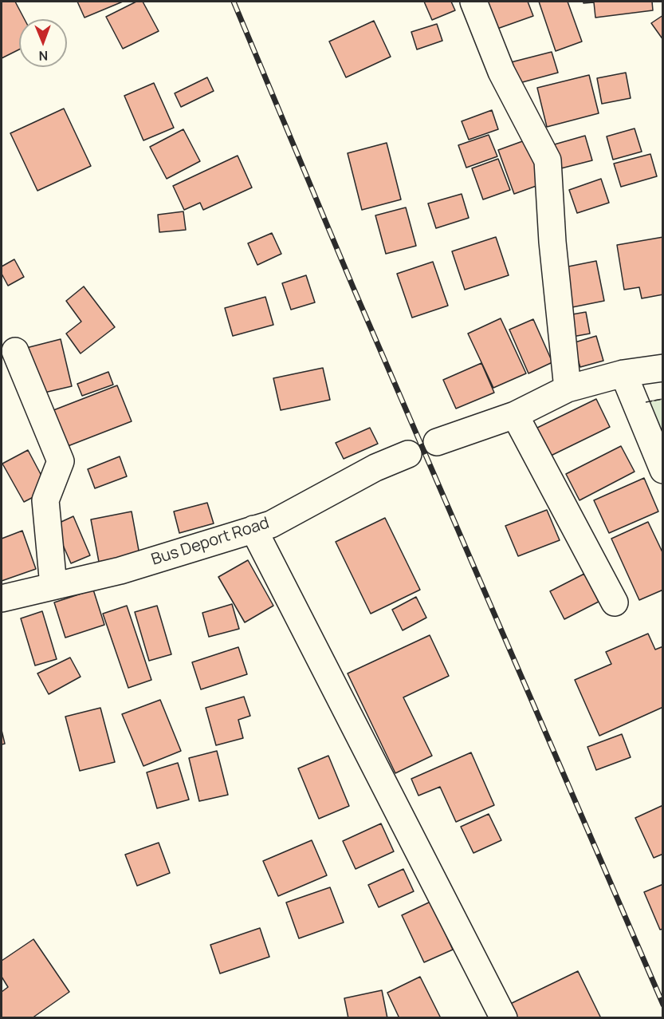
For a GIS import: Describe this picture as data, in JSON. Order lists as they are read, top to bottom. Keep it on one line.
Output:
{"streets":{"street":["Bus Deport Road"]},"north":"bottom"}
